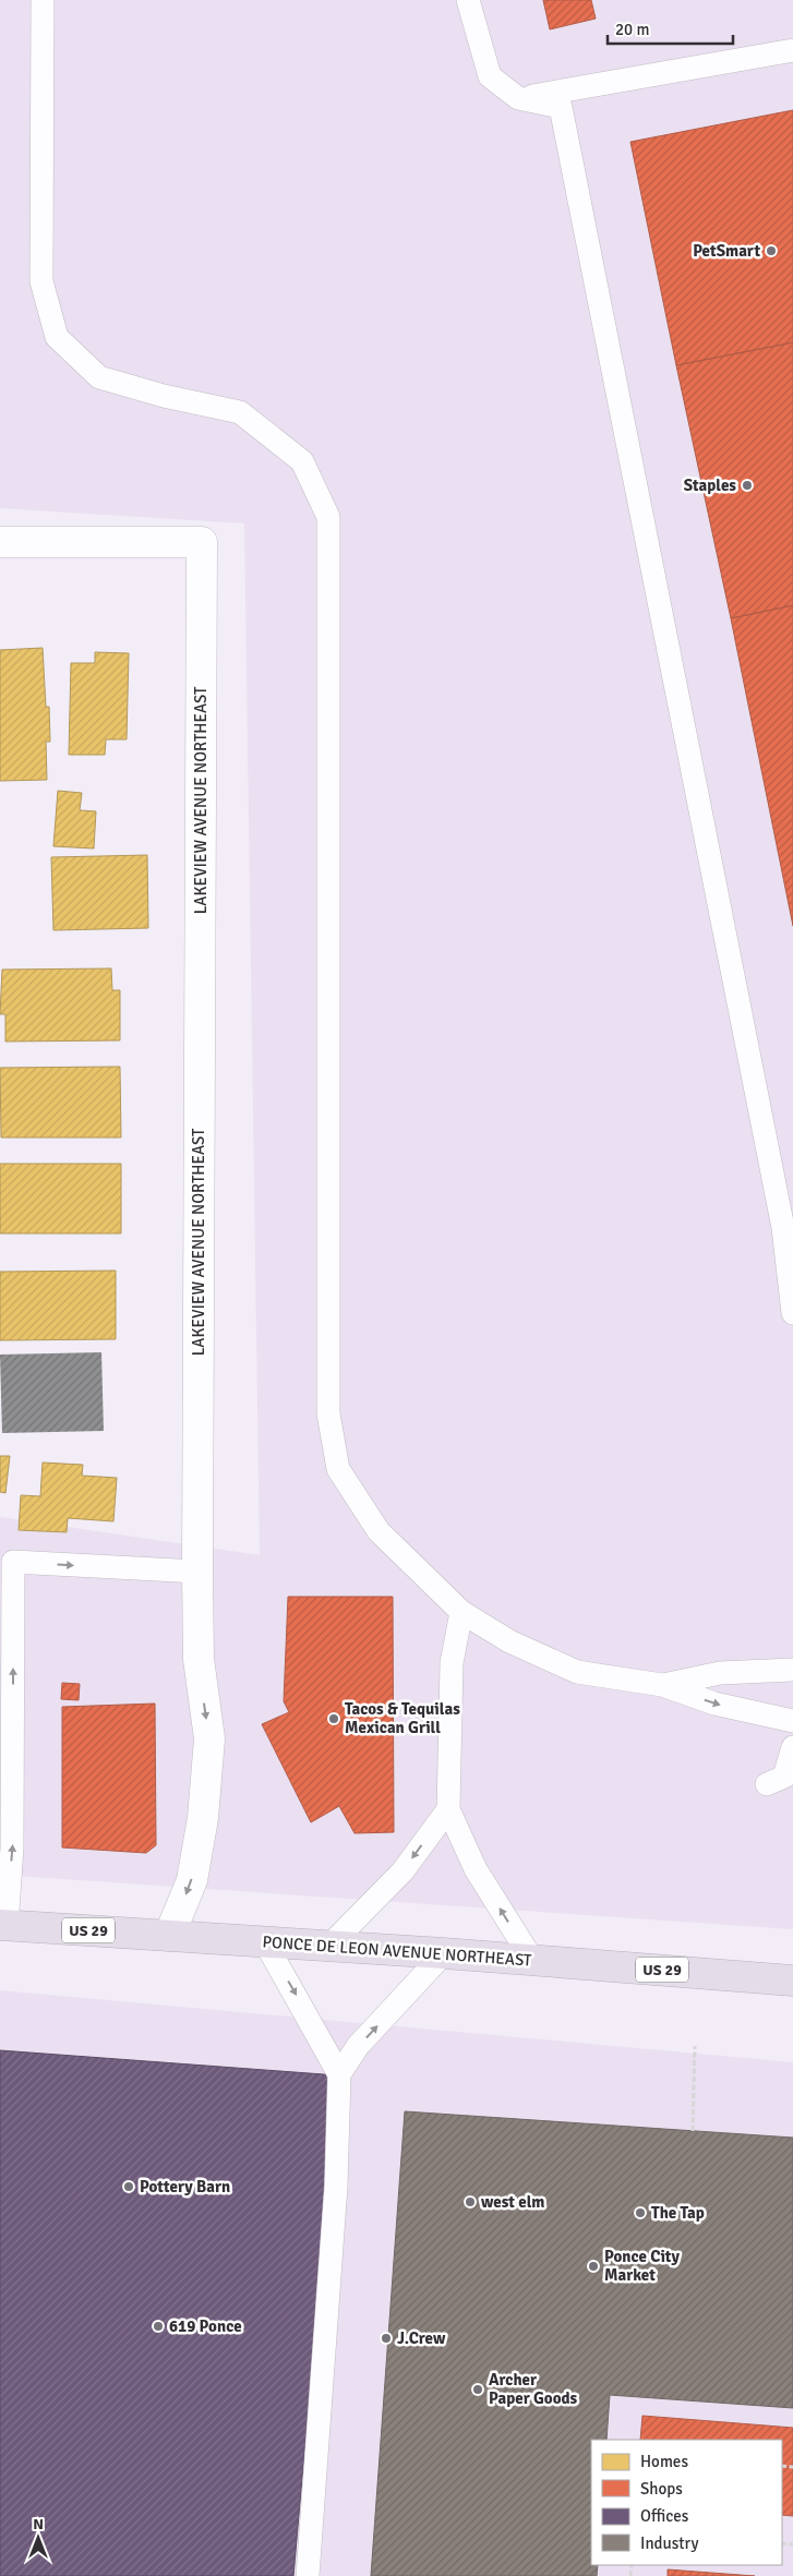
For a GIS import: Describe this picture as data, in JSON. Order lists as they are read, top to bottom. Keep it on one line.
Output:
{"streets":{"highway":["US 29","PONCE DE LEON AVENUE NORTHEAST"],"street":["LAKEVIEW AVENUE NORTHEAST"]},"crossings":[["LAKEVIEW AVENUE NORTHEAST","PONCE DE LEON AVENUE NORTHEAST"]],"places":["PetSmart","Staples","Tacos & Tequilas Mexican Grill","Pottery Barn","west elm","The Tap","Ponce City Market","619 Ponce","J.Crew","Archer Paper Goods"],"legend":["Homes","Shops","Offices","Industry"],"scale_bar":"20 m","north":"top"}
